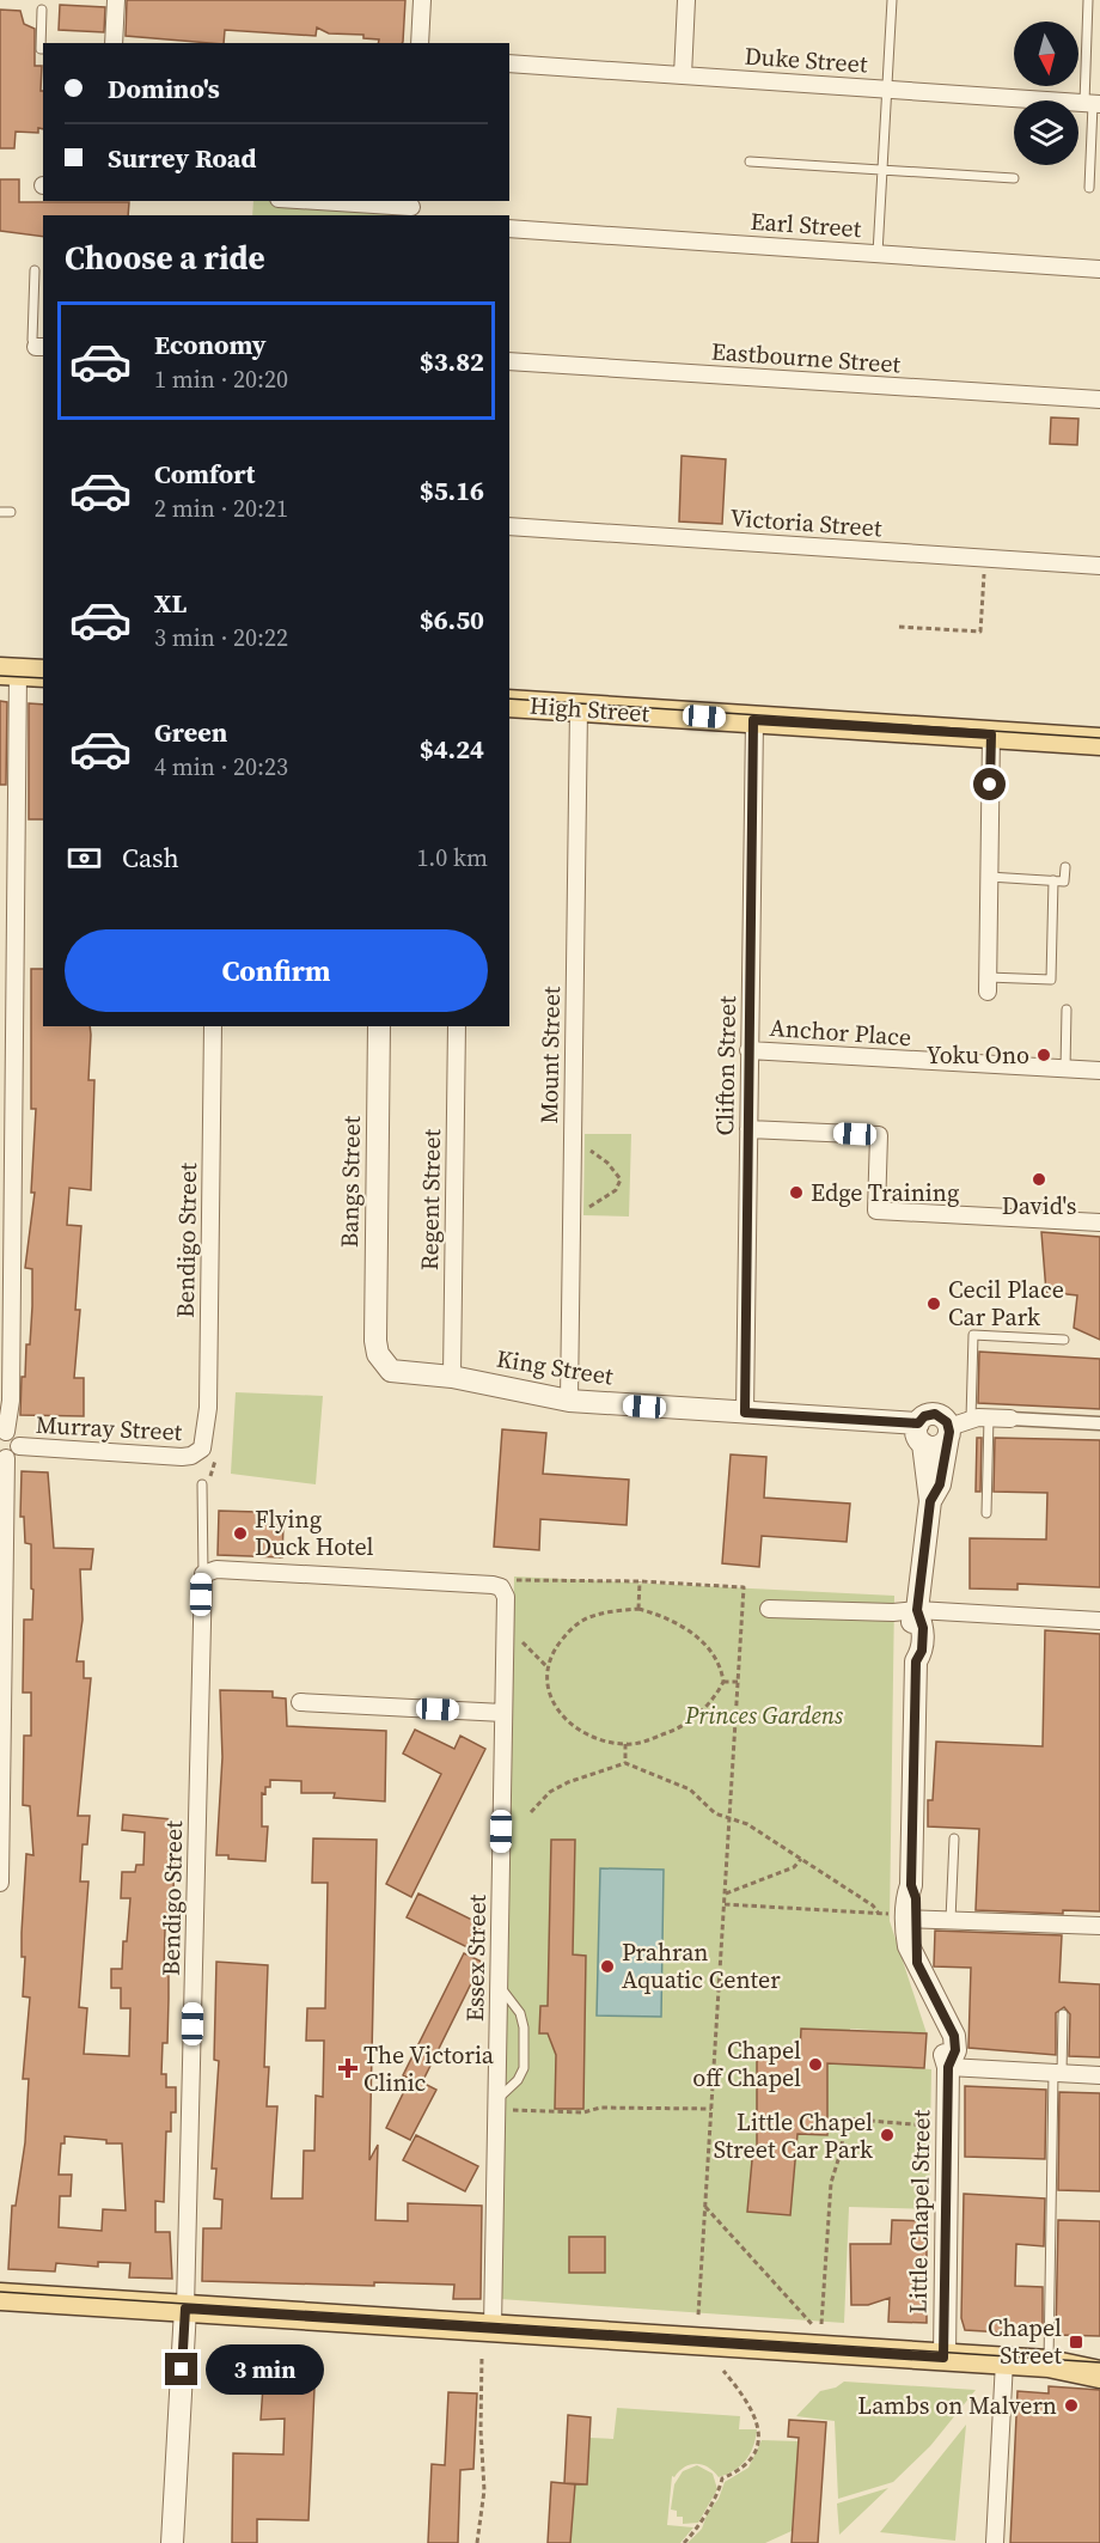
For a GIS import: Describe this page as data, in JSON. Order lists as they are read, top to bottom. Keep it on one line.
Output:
{"streets":{"main road":["High Street"],"street":["Duke Street","Earl Street","Eastbourne Street","Victoria Street","Anchor Place","Mount Street","Clifton Street","Bangs Street","Regent Street","Bendigo Street","King Street","Murray Street","Essex Street","Little Chapel Street"]},"crossings":[["High Street","Mount Street"],["High Street","Clifton Street"],["Anchor Place","Clifton Street"],["Mount Street","King Street"],["Clifton Street","King Street"],["Bangs Street","King Street"],["Regent Street","King Street"],["Bendigo Street","Murray Street"],["King Street","Little Chapel Street"]],"parks":["Princes Gardens"],"places":{"other":["Yoku Ono","David's","Edge Training","Cecil Place Car Park","Flying Duck Hotel","Prahran Aquatic Center","Chapel off Chapel","Little Chapel Street Car Park","Lambs on Malvern"],"health":["The Victoria Clinic"],"transit":["Chapel Street"]},"north":"bottom","page":{"banner":["Domino's","Surrey Road"],"heading":"Choose a ride","list":[{"name":"Economy","note":"1 min · 20:20","value":"$3.82"},{"name":"Comfort","note":"2 min · 20:21","value":"$5.16"},{"name":"XL","note":"3 min · 20:22","value":"$6.50"},{"name":"Green","note":"4 min · 20:23","value":"$4.24"}],"pay":["Cash","1.0 km"],"buttons":"Confirm","bubble":"3 min"}}
